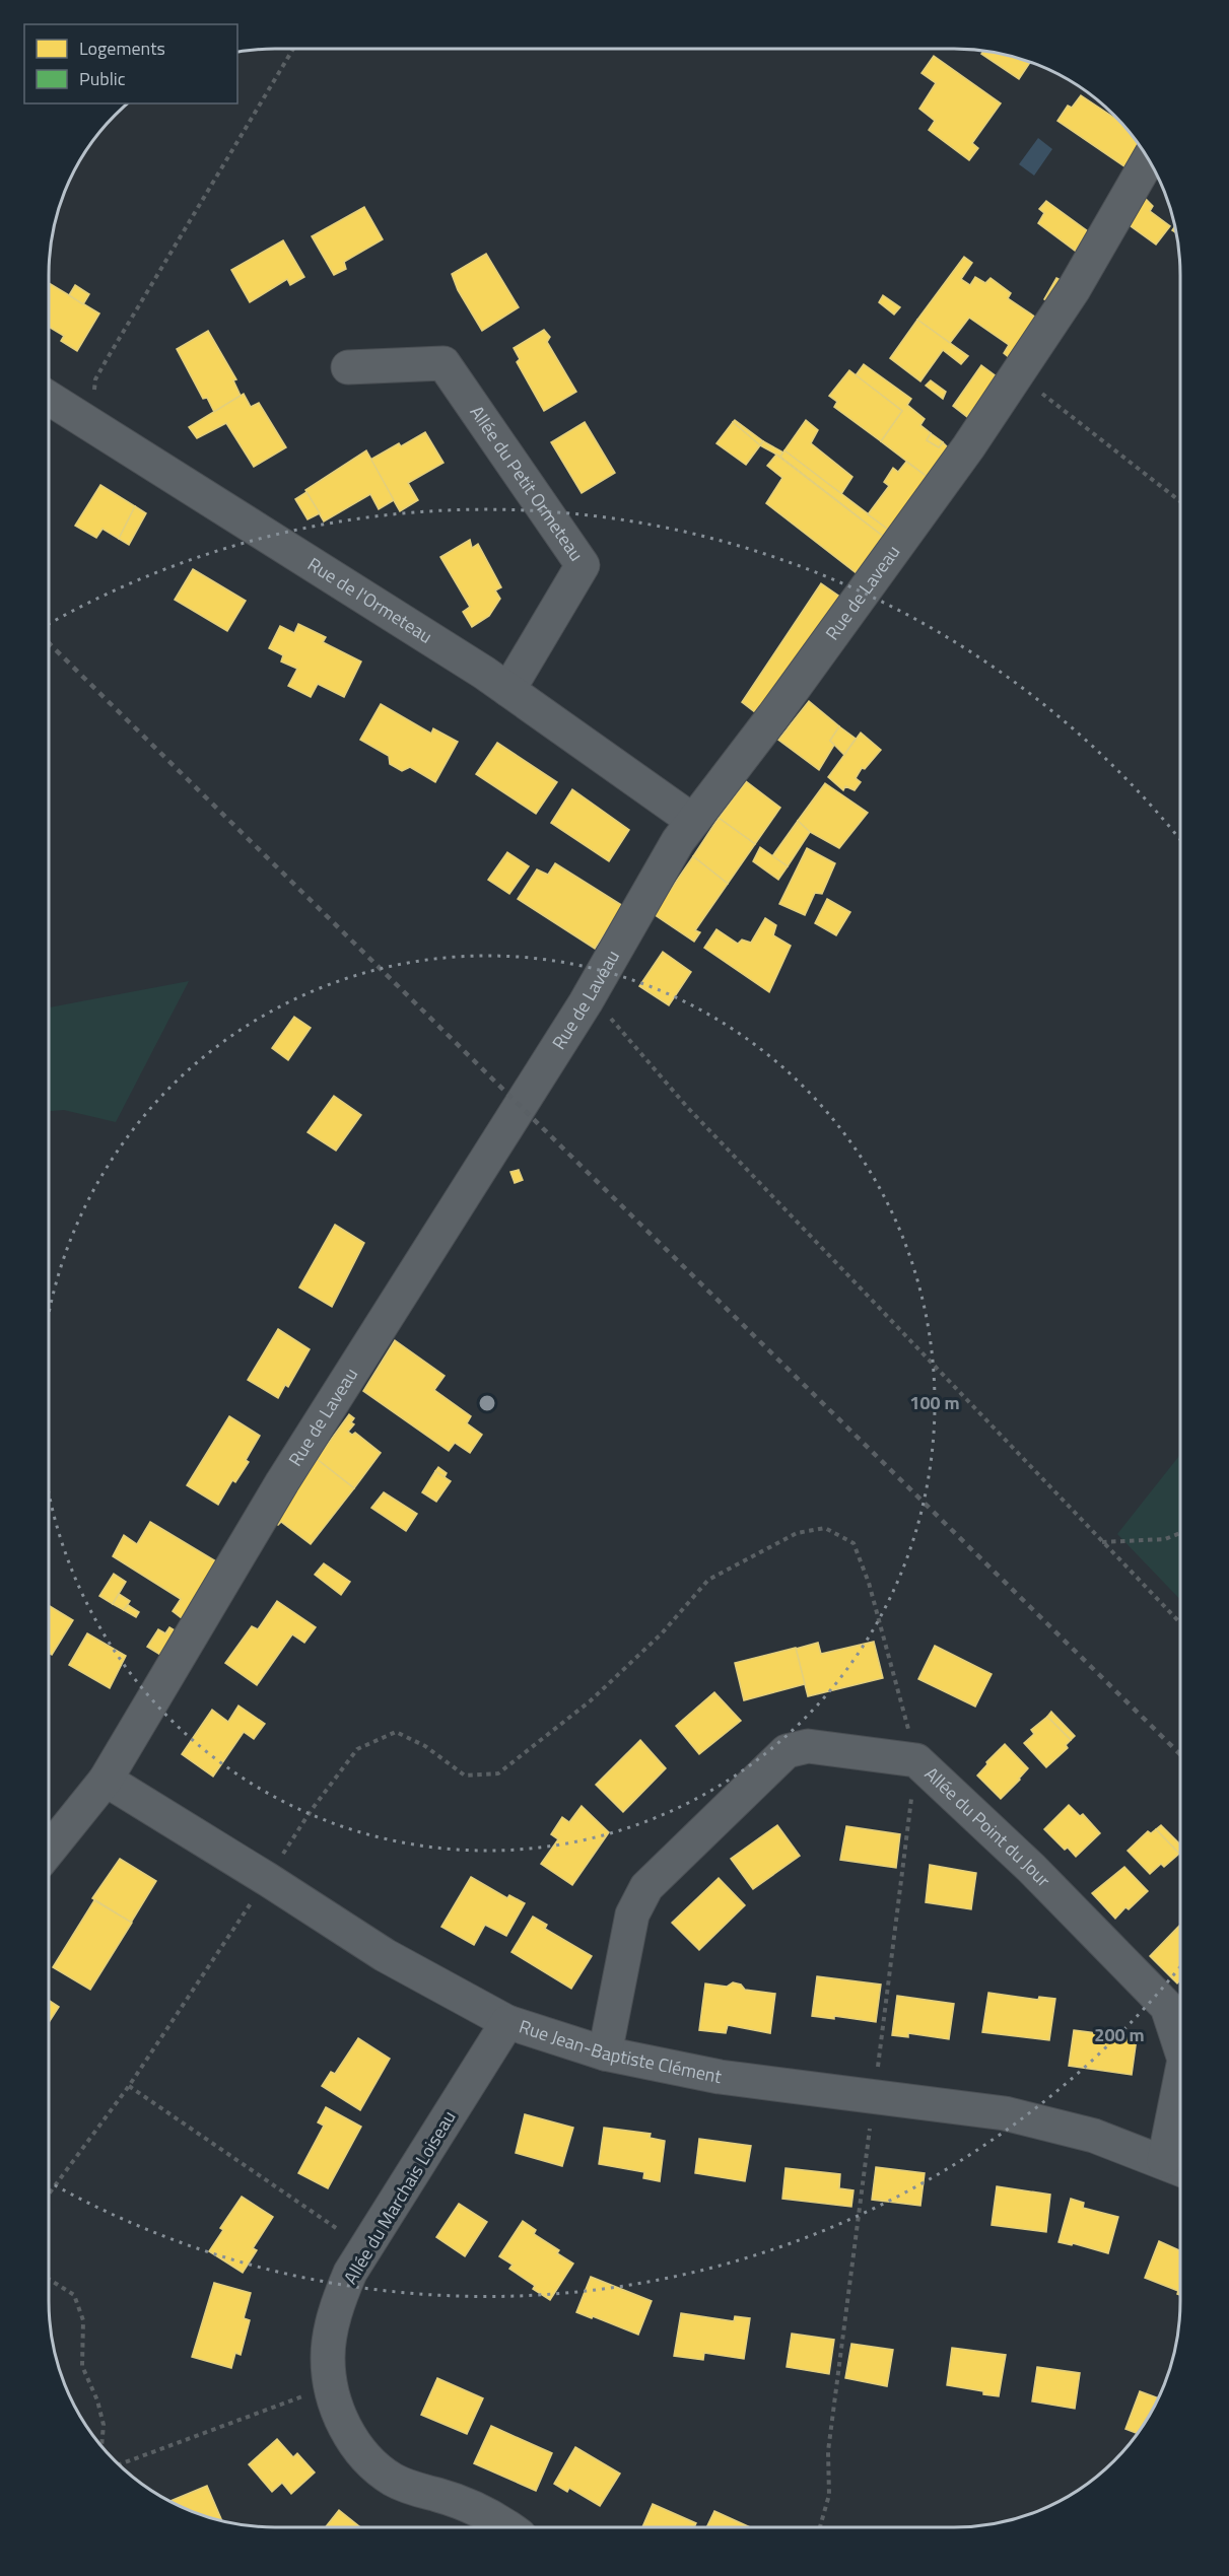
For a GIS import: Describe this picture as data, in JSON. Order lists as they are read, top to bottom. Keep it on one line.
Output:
{"streets":{"street":["Allée du Petit Ormeteau","Rue de Laveau","Rue de l'Ormeteau","Allée du Point du Jour","Rue Jean-Baptiste Clément","Allée du Marchais Loiseau"]},"crossings":[["Allée du Petit Ormeteau","Rue de l'Ormeteau"],["Rue de Laveau","Rue de l'Ormeteau"],["Rue de Laveau","Rue Jean-Baptiste Clément"],["Allée du Point du Jour","Rue Jean-Baptiste Clément"],["Rue Jean-Baptiste Clément","Allée du Marchais Loiseau"]],"legend":["Logements","Public"],"rings":["100 m","200 m"]}
